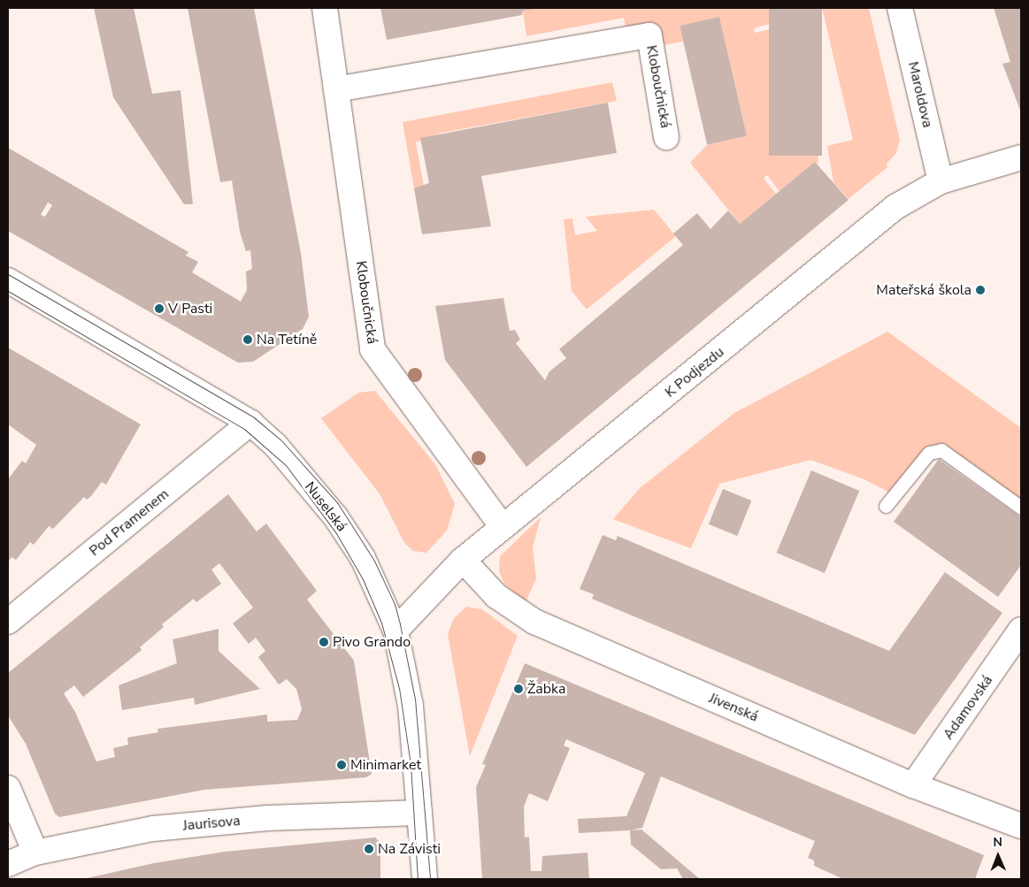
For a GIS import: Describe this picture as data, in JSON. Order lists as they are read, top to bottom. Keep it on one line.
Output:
{"streets":{"street":["Kloboučnická","Maroldova","K Podjezdu","Nuselská","Pod Pramenem","Jivenská","Adamovská","Jaurisova"]},"crossings":[["Kloboučnická","K Podjezdu"],["Maroldova","K Podjezdu"],["K Podjezdu","Nuselská"],["K Podjezdu","Jivenská"],["Nuselská","Pod Pramenem"],["Nuselská","Jaurisova"],["Jivenská","Adamovská"]],"places":["Mateřská škola","V Pasti","Na Tetíně","Pivo Grando","Žabka","Minimarket","Na Závisti"],"north":"top"}
